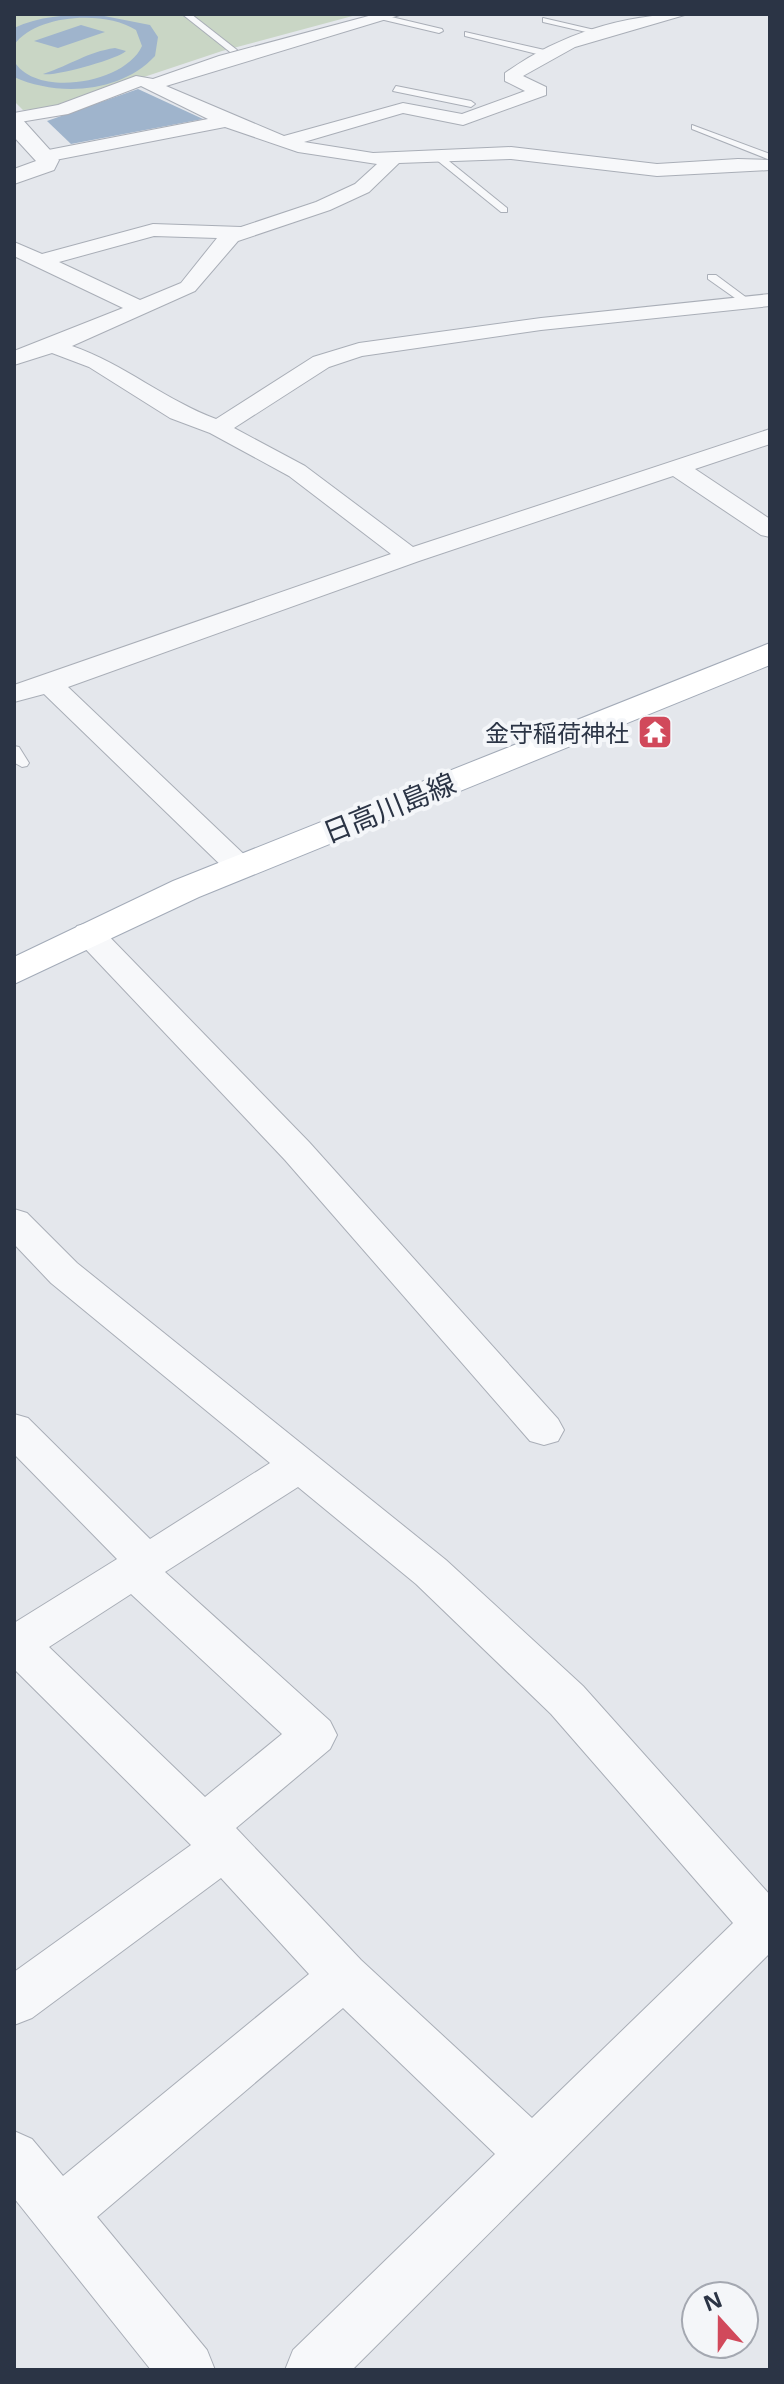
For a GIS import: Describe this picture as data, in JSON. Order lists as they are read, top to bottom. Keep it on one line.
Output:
{"streets":{"main road":["日高川島線"]},"places":{"temple":["金守稲荷神社"]},"north":"top"}
